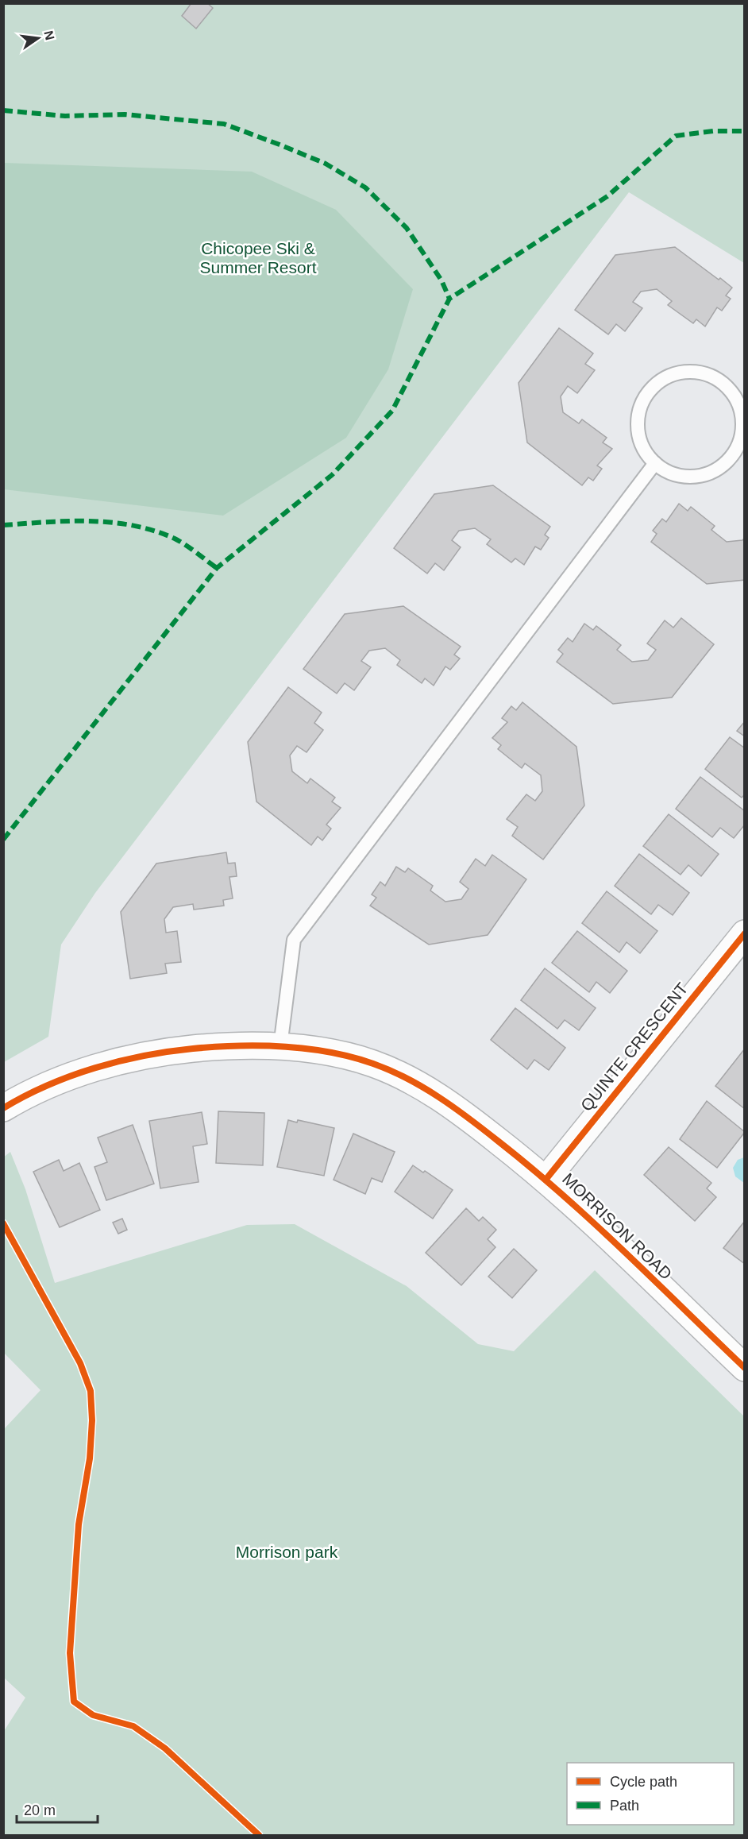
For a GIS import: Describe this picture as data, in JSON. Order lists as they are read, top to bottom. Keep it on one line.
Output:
{"streets":{"street":["QUINTE CRESCENT","MORRISON ROAD"]},"crossings":[["QUINTE CRESCENT","MORRISON ROAD"]],"parks":["Chicopee Ski & Summer Resort","Morrison park"],"legend":["Cycle path","Path"],"scale_bar":"20 m","north":"right"}
